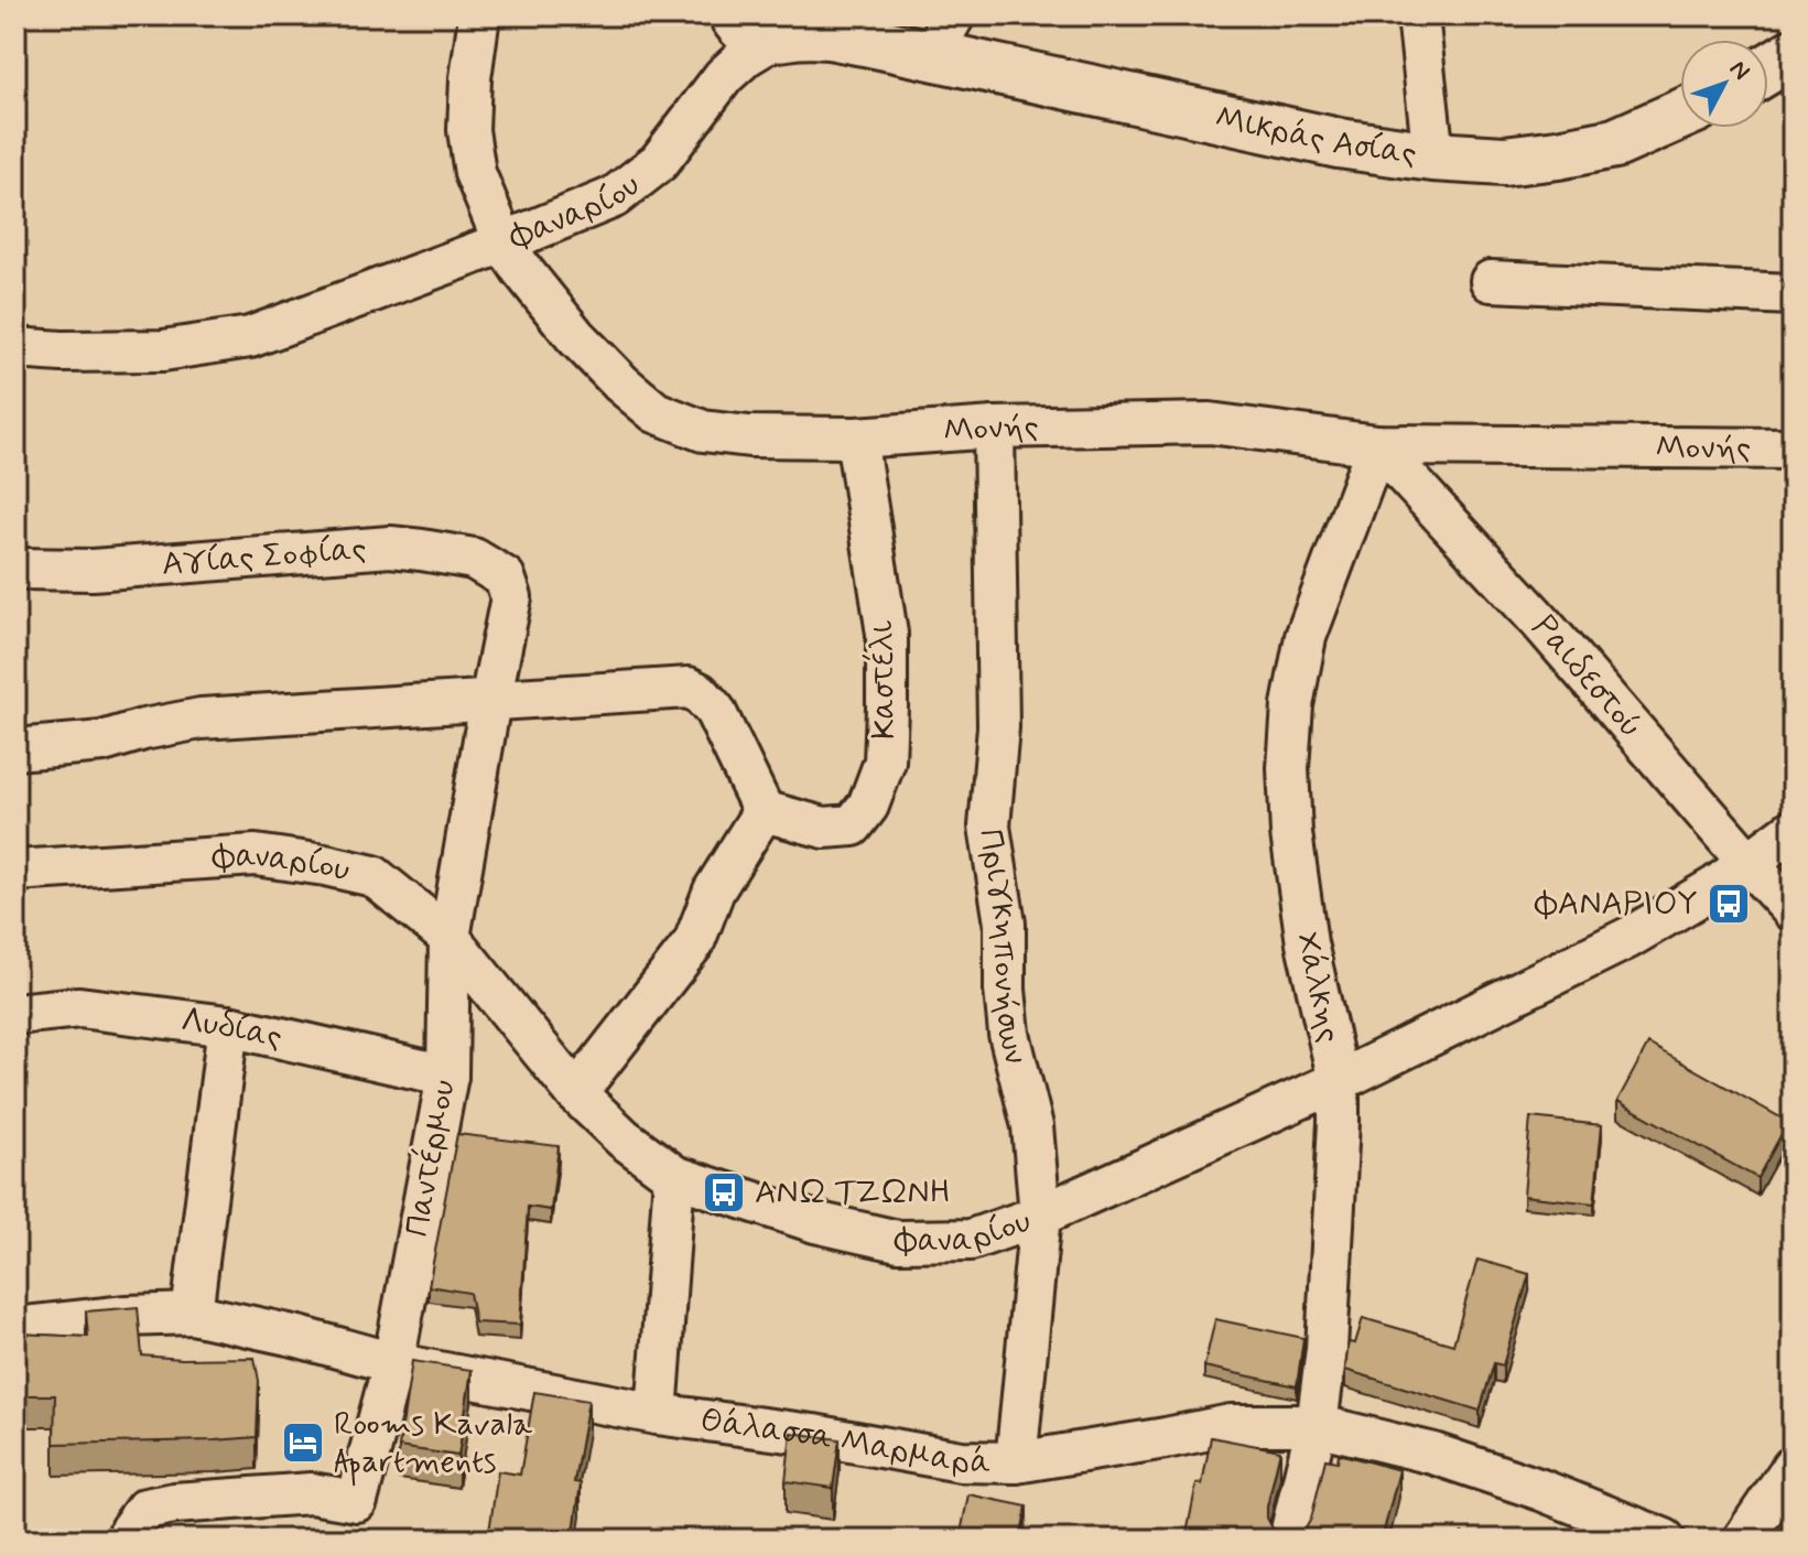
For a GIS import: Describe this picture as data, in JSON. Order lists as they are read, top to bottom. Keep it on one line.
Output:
{"streets":{"street":["Μικράς Ασίας","Φαναρίου","Μονής","Αγίας Σοφίας","Ραιδεστού","Καστέλι","Πριγκηπονήσων","Χάλκης","Λυδίας","Παντέρμου","Θάλασσα Μαρμαρά"]},"crossings":[["Μικράς Ασίας","Φαναρίου"],["Φαναρίου","Μονής"],["Φαναρίου","Ραιδεστού"],["Φαναρίου","Πριγκηπονήσων"],["Φαναρίου","Χάλκης"],["Φαναρίου","Παντέρμου"],["Μονής","Ραιδεστού"],["Μονής","Καστέλι"],["Μονής","Πριγκηπονήσων"],["Μονής","Χάλκης"],["Αγίας Σοφίας","Παντέρμου"],["Ραιδεστού","Χάλκης"],["Πριγκηπονήσων","Θάλασσα Μαρμαρά"],["Χάλκης","Θάλασσα Μαρμαρά"],["Λυδίας","Παντέρμου"],["Παντέρμου","Θάλασσα Μαρμαρά"]],"places":{"bus stop":["ΦΑΝΑΡΙΟΥ","ΑΝΩ ΤΖΩΝΗ"],"hotel":["Rooms Kavala Apartments"]},"north":"top right"}
